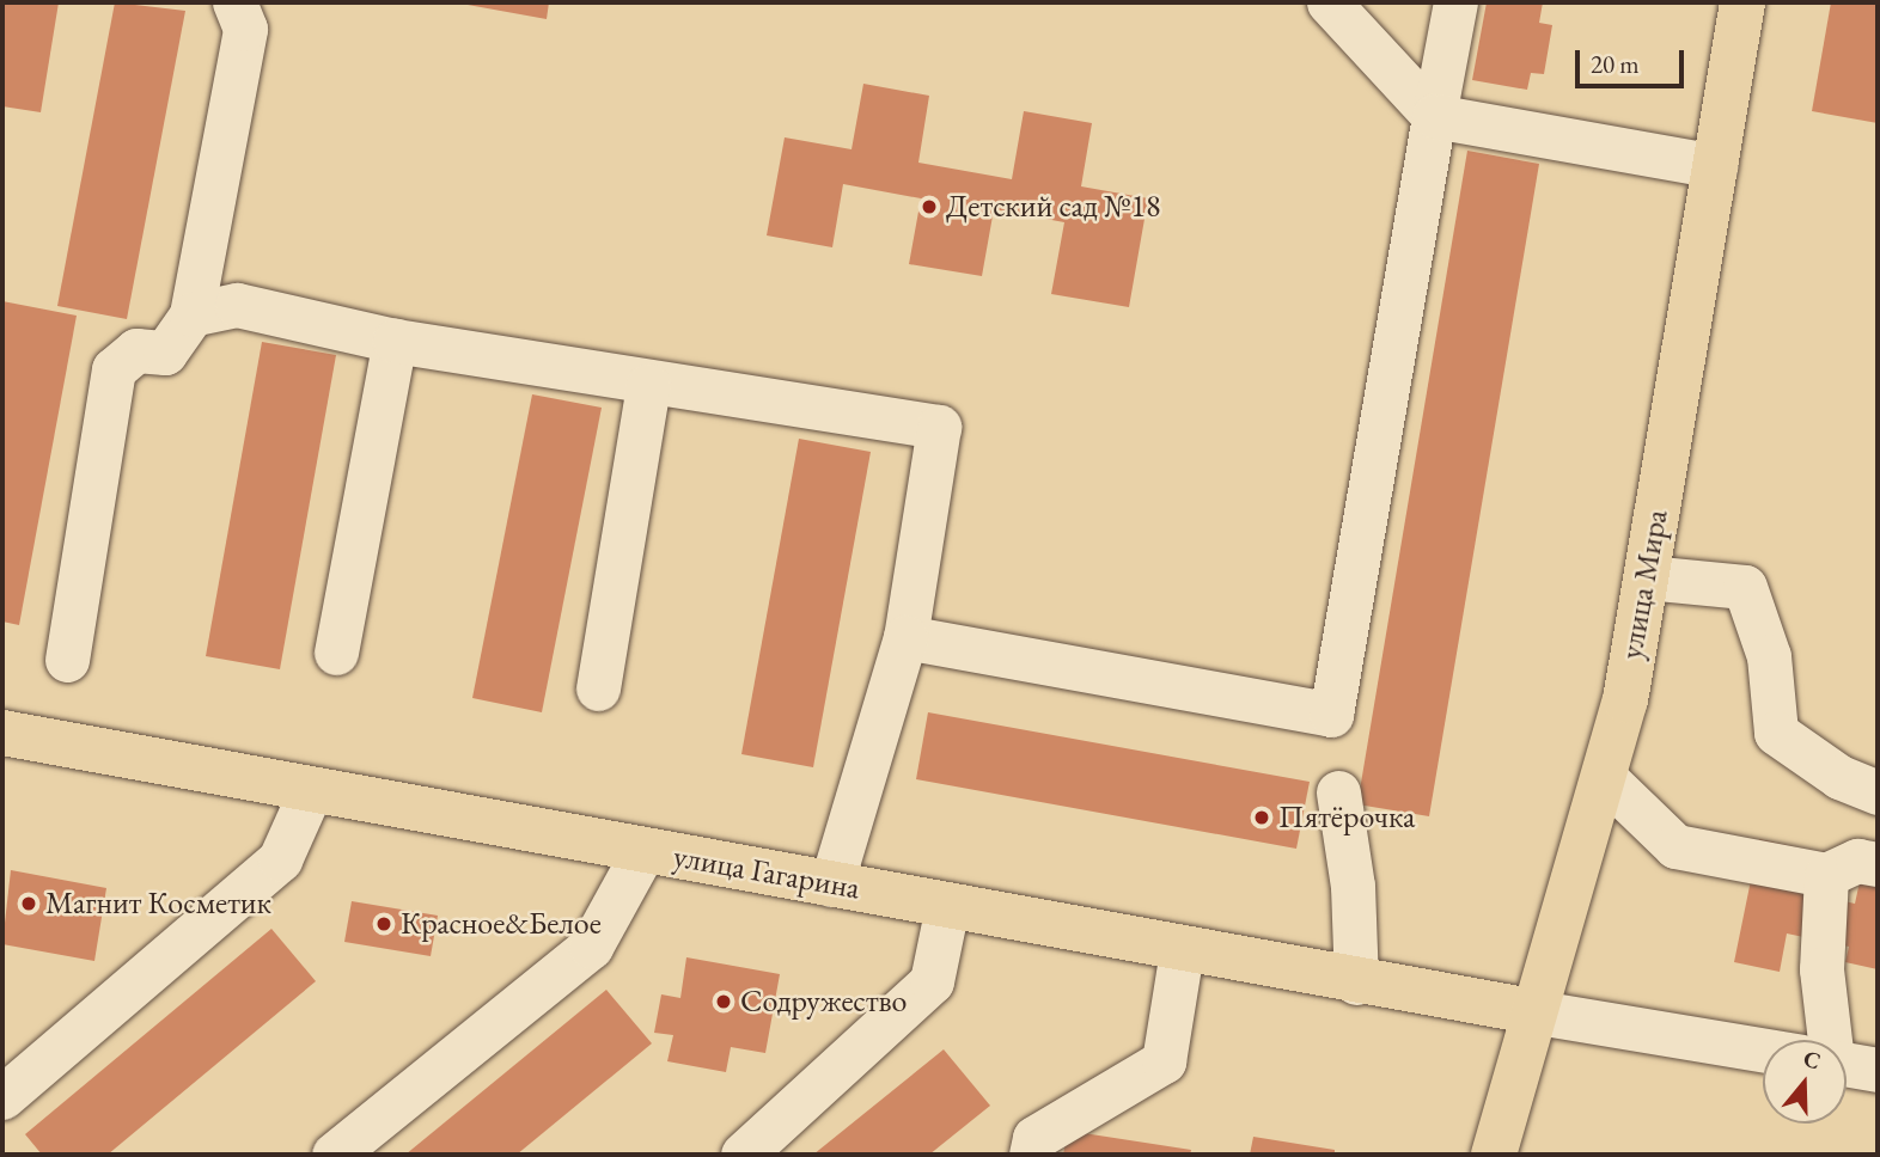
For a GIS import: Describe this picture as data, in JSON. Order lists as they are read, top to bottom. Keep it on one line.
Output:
{"streets":{"main road":["улица Мира","улица Гагарина"]},"crossings":[["улица Мира","улица Гагарина"]],"places":["Детский сад №18","Пятёрочка","Магнит Косметик","Красное&Белое","Содружество"],"scale_bar":"20 m","north":"top"}
